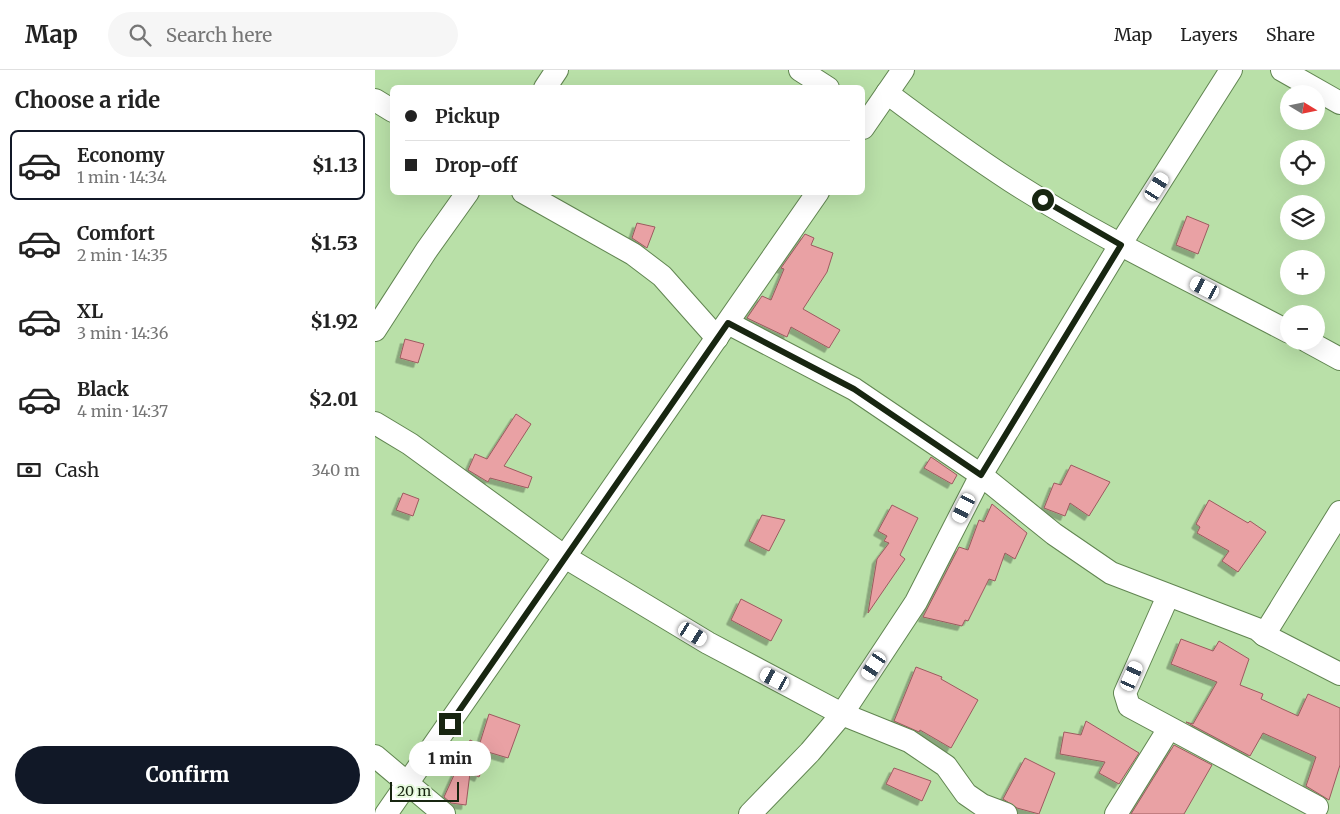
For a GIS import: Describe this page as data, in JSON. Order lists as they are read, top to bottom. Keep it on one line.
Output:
{"scale_bar":"20 m","north":"right","page":{"header":"Map","search":"Search here","nav":["Map","Layers","Share"],"heading":"Choose a ride","map_buttons":["+","−"],"banner":["Pickup","Drop-off"],"list":[{"name":"Economy","note":"1 min · 14:34","value":"$1.13"},{"name":"Comfort","note":"2 min · 14:35","value":"$1.53"},{"name":"XL","note":"3 min · 14:36","value":"$1.92"},{"name":"Black","note":"4 min · 14:37","value":"$2.01"}],"pay":["Cash","340 m"],"buttons":"Confirm","bubble":"1 min","scale":"20 m"}}
